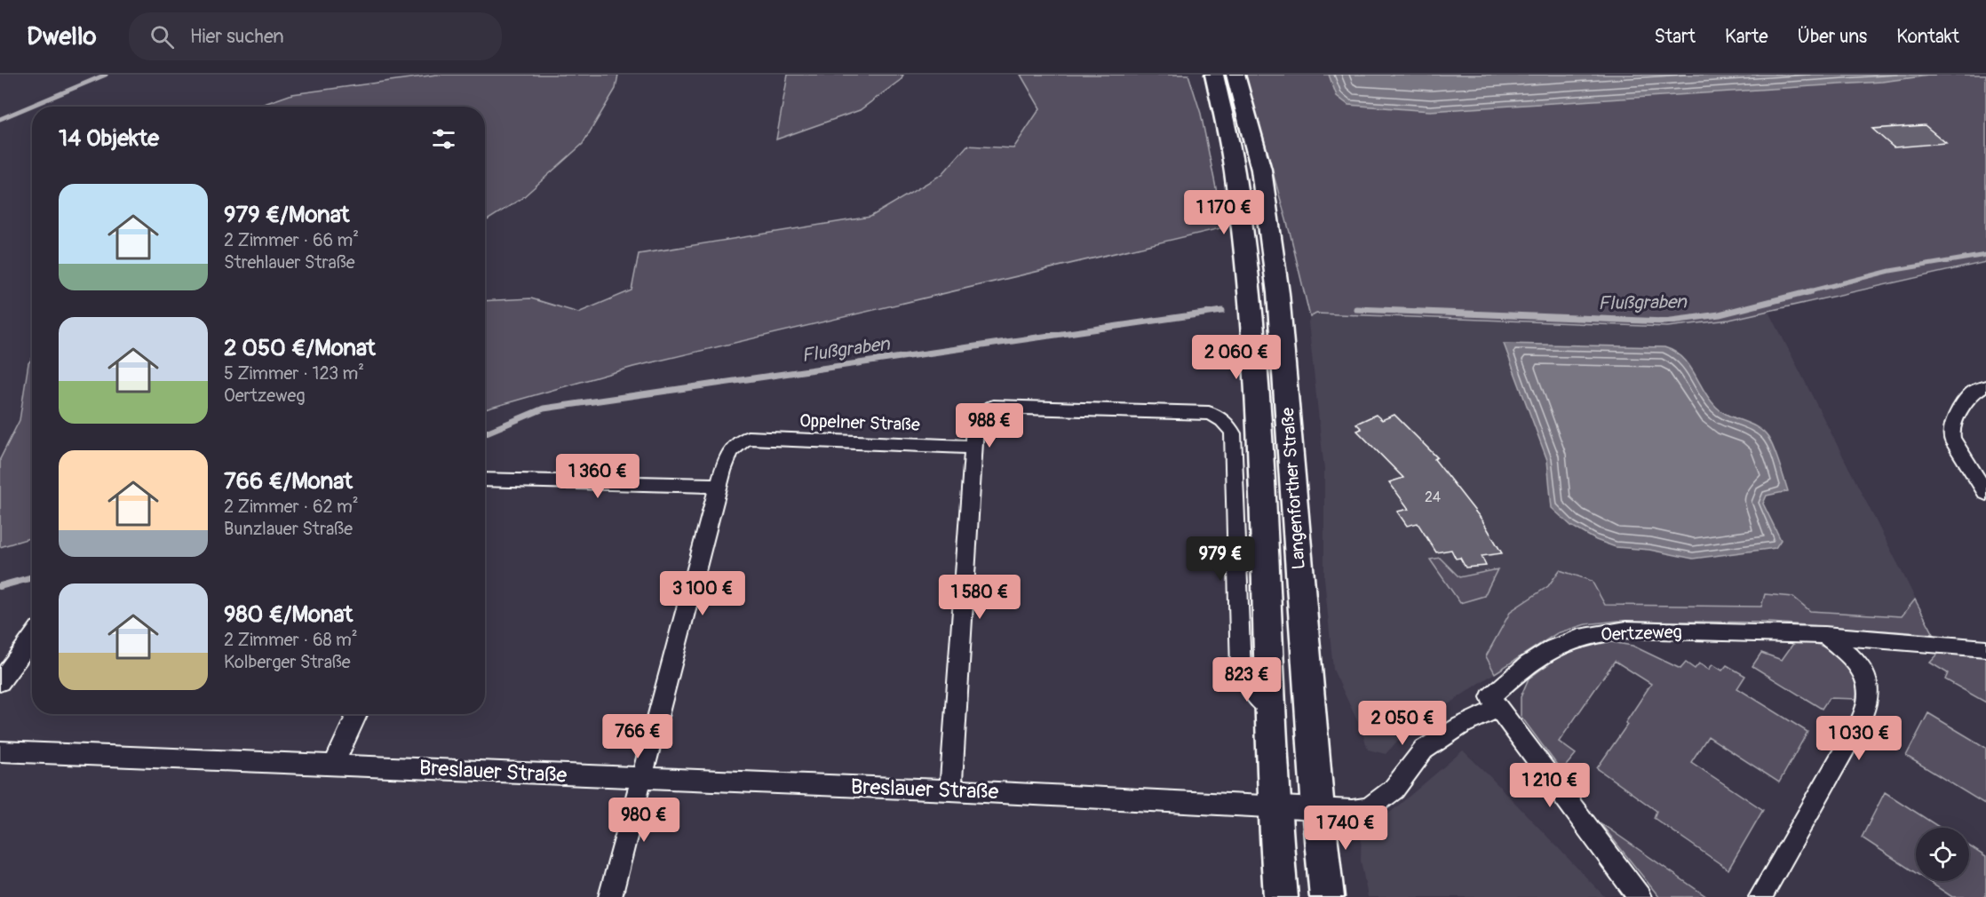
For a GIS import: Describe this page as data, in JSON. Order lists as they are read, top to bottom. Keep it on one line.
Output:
{"streets":{"main road":["Langenforther Straße"],"street":["Oppelner Straße","Oertzeweg","Breslauer Straße"]},"crossings":[["Langenforther Straße","Oertzeweg"],["Langenforther Straße","Breslauer Straße"],["Oertzeweg","Breslauer Straße"]],"water":["Flußgraben"],"house_numbers":["24"],"page":{"header":"Dwello","search":"Hier suchen","nav":["Start","Karte","Über uns","Kontakt"],"heading":"14 Objekte","list":[{"name":"979 €/Monat","note":"2 Zimmer · 66 m² · Strehlauer Straße"},{"name":"2 050 €/Monat","note":"5 Zimmer · 123 m² · Oertzeweg"},{"name":"766 €/Monat","note":"2 Zimmer · 62 m² · Bunzlauer Straße"},{"name":"980 €/Monat","note":"2 Zimmer · 68 m² · Kolberger Straße"}],"price":["1 170 €","2 060 €","988 €","1 360 €","979 €","3 100 €","1 580 €","823 €","2 050 €","766 €","1 030 €","1 210 €","980 €","1 740 €"]}}
